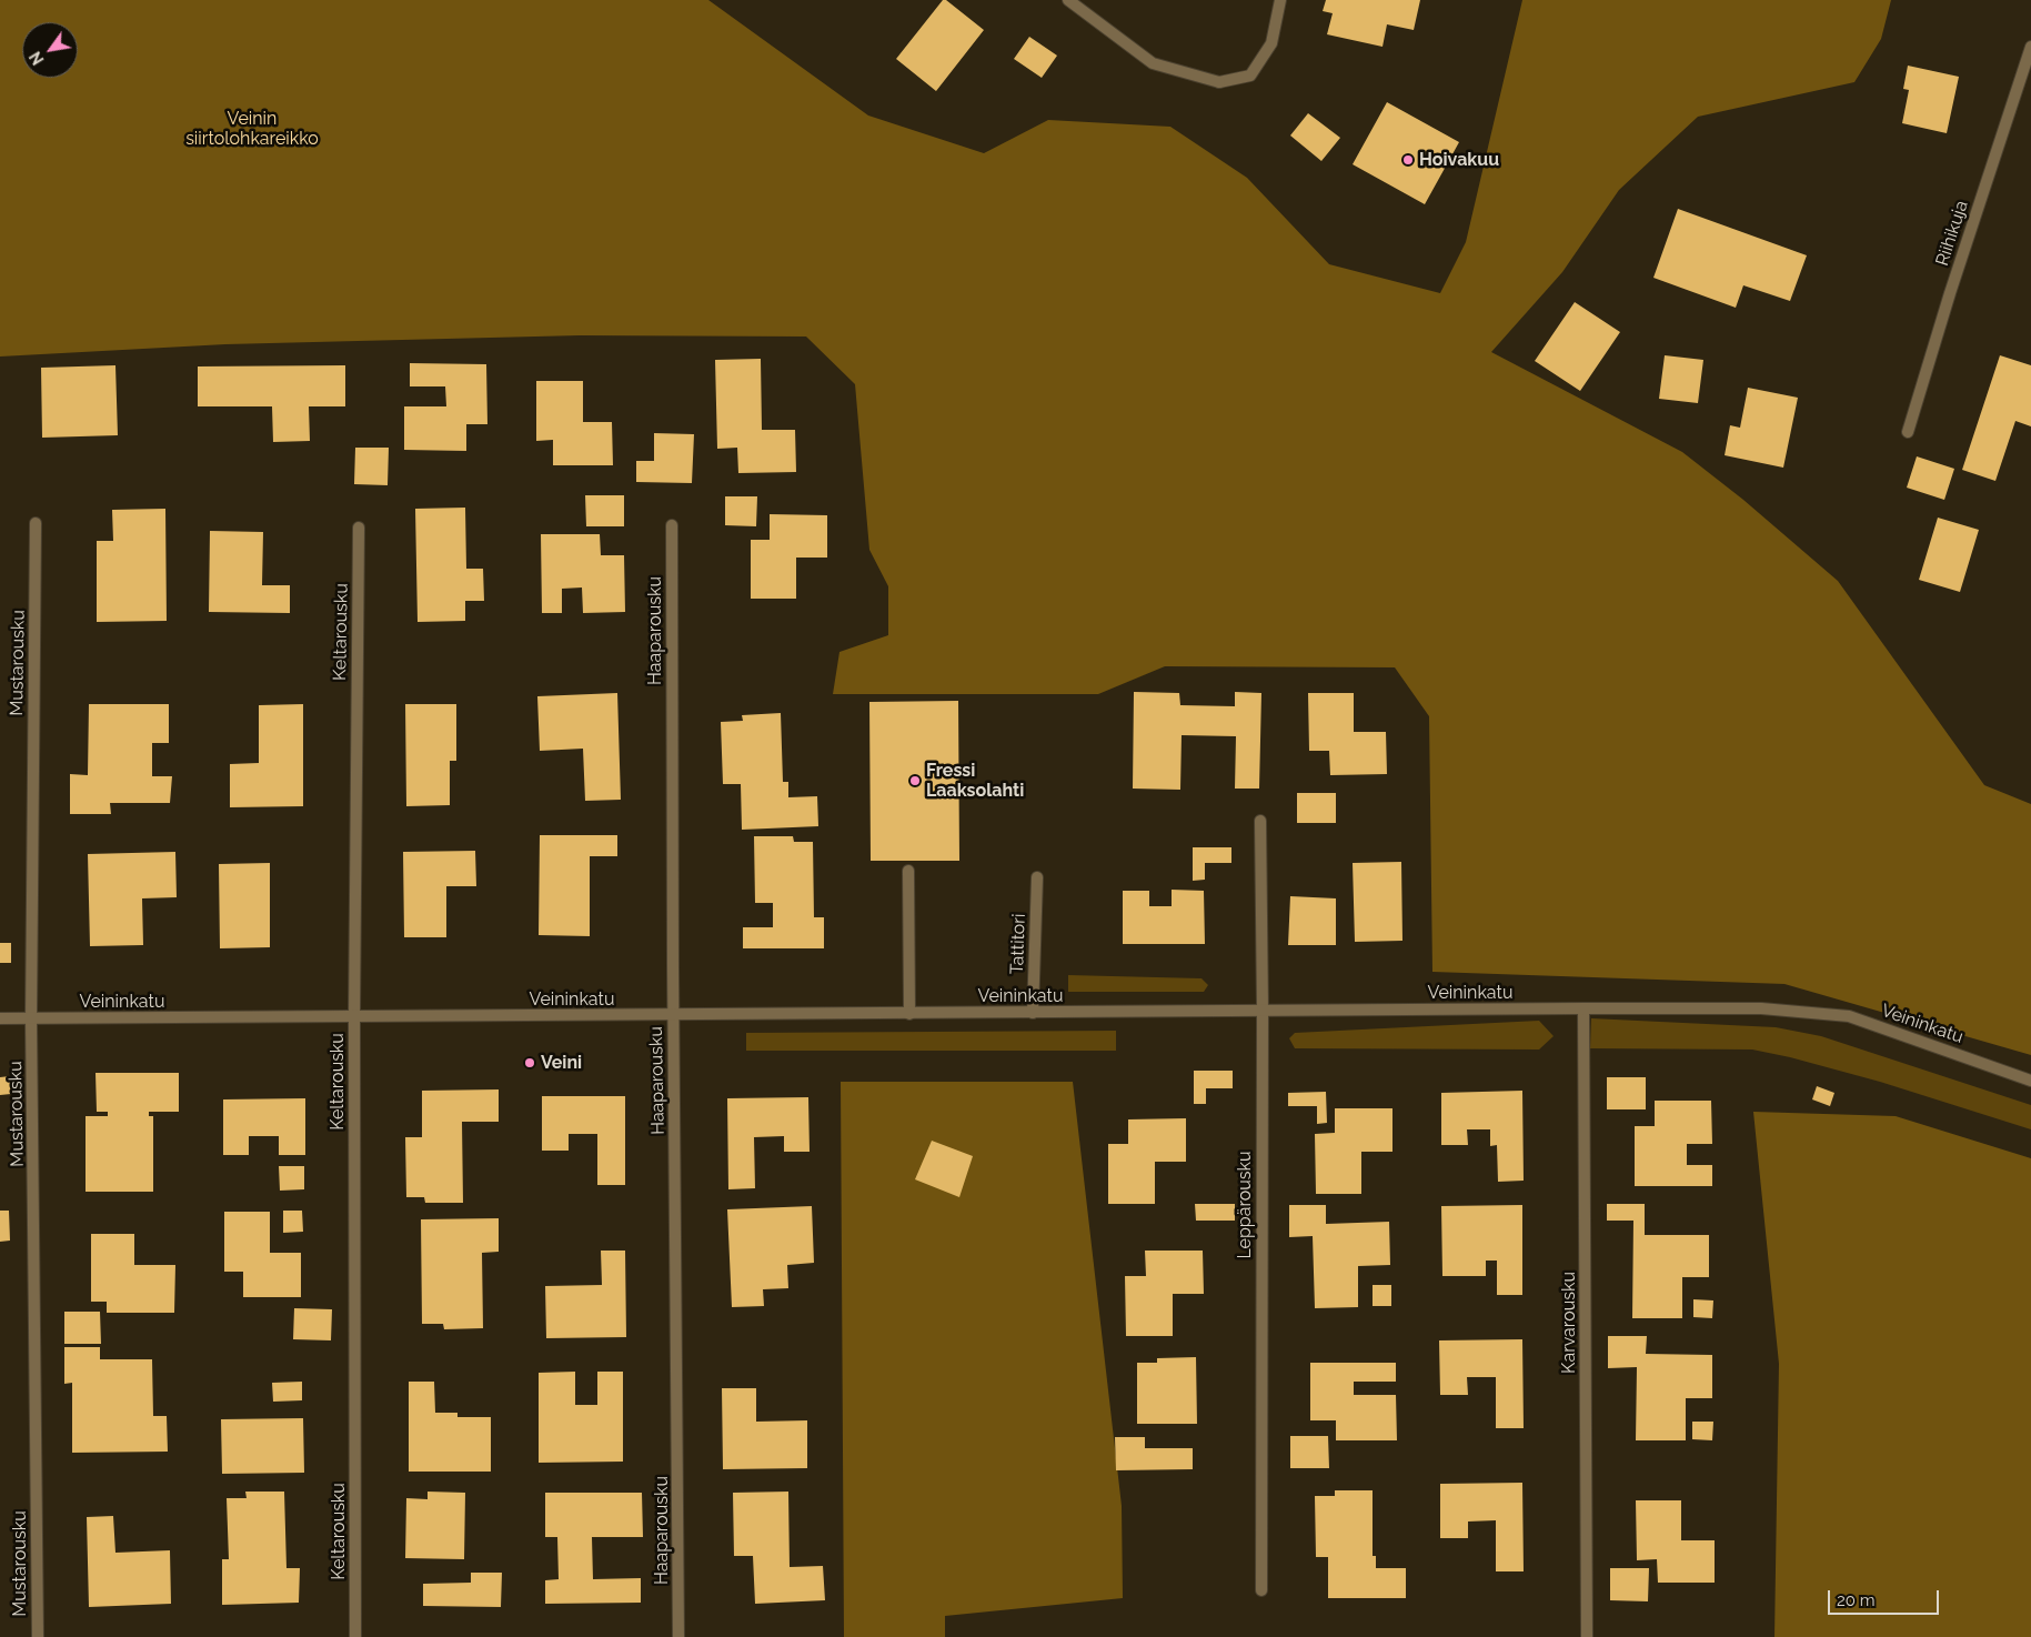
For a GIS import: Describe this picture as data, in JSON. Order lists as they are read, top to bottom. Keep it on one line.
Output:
{"streets":{"street":["Riihikuja","Haaparousku","Keltarousku","Mustarousku","Tattitori","Veininkatu","Leppärousku","Karvarousku"]},"crossings":[["Haaparousku","Veininkatu"],["Keltarousku","Veininkatu"],["Mustarousku","Veininkatu"],["Tattitori","Veininkatu"],["Veininkatu","Leppärousku"],["Veininkatu","Karvarousku"]],"parks":["Veinin siirtolohkareikko"],"places":["Hoivakuu","Fressi Laaksolahti","Veini"],"scale_bar":"20 m","north":"bottom left"}
